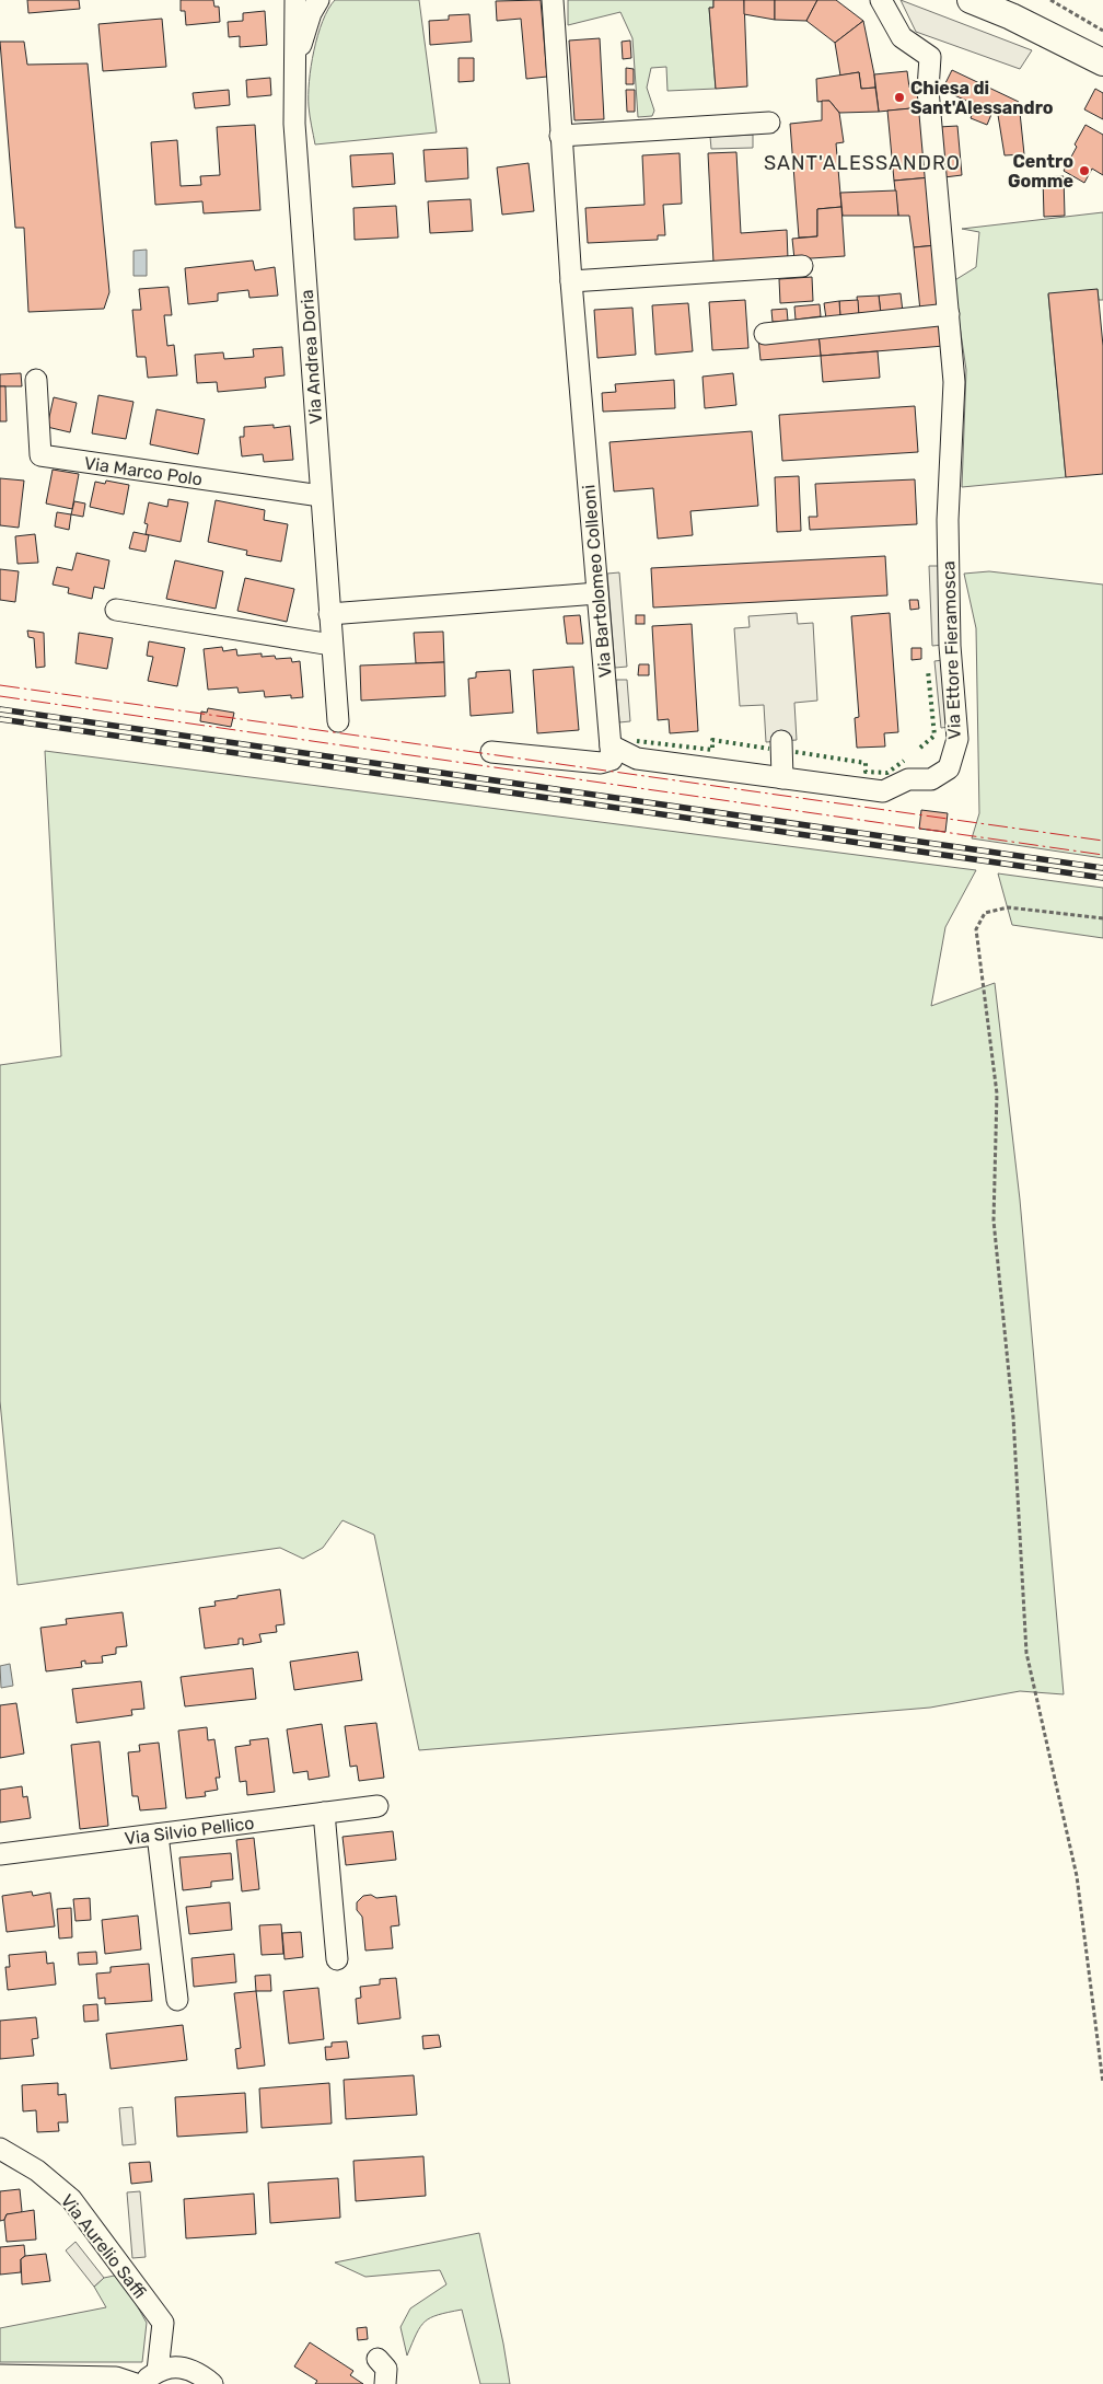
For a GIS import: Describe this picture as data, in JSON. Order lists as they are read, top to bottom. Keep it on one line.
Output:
{"streets":{"street":["Via Andrea Doria","Via Marco Polo","Via Bartolomeo Colleoni","Via Ettore Fieramosca","Via Silvio Pellico","Via Aurelio Saffi"]},"crossings":[["Via Andrea Doria","Via Marco Polo"],["Via Bartolomeo Colleoni","Via Ettore Fieramosca"]],"districts":["SANT'ALESSANDRO"],"places":["Chiesa di Sant'Alessandro","Centro Gomme"]}
